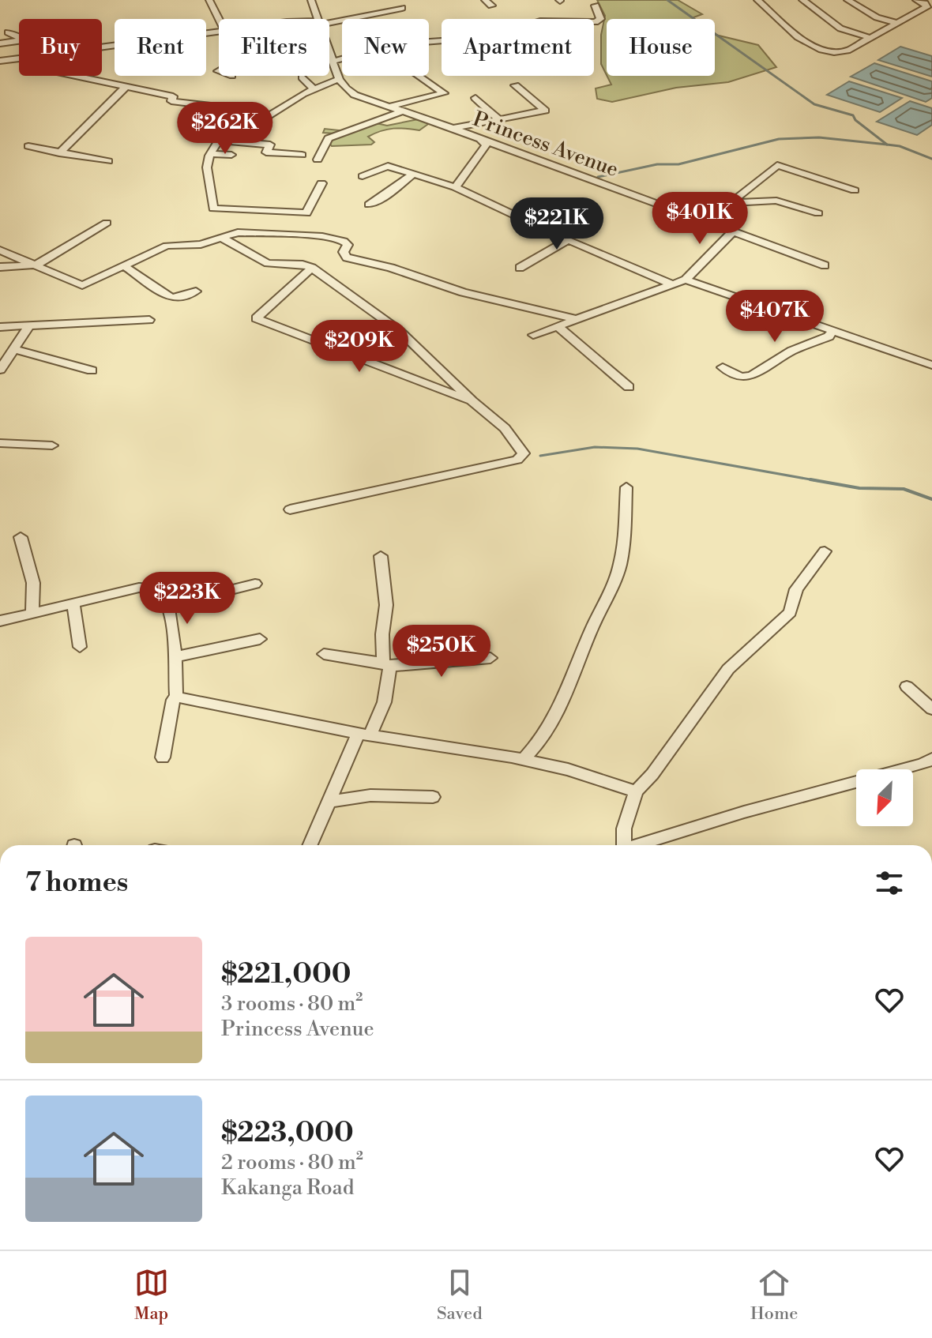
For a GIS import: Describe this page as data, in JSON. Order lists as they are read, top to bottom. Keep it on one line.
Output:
{"streets":{"street":["Princess Avenue"]},"north":"bottom left","page":{"chip":["Buy","Rent","Filters","New","Apartment","House"],"price":["$262K","$401K","$221K","$407K","$209K","$223K","$250K"],"heading":"7 homes","list":[{"name":"$221,000","note":"3 rooms · 80 m² · Princess Avenue"},{"name":"$223,000","note":"2 rooms · 80 m² · Kakanga Road"}],"tabs":["Map","Saved","Home"]}}
